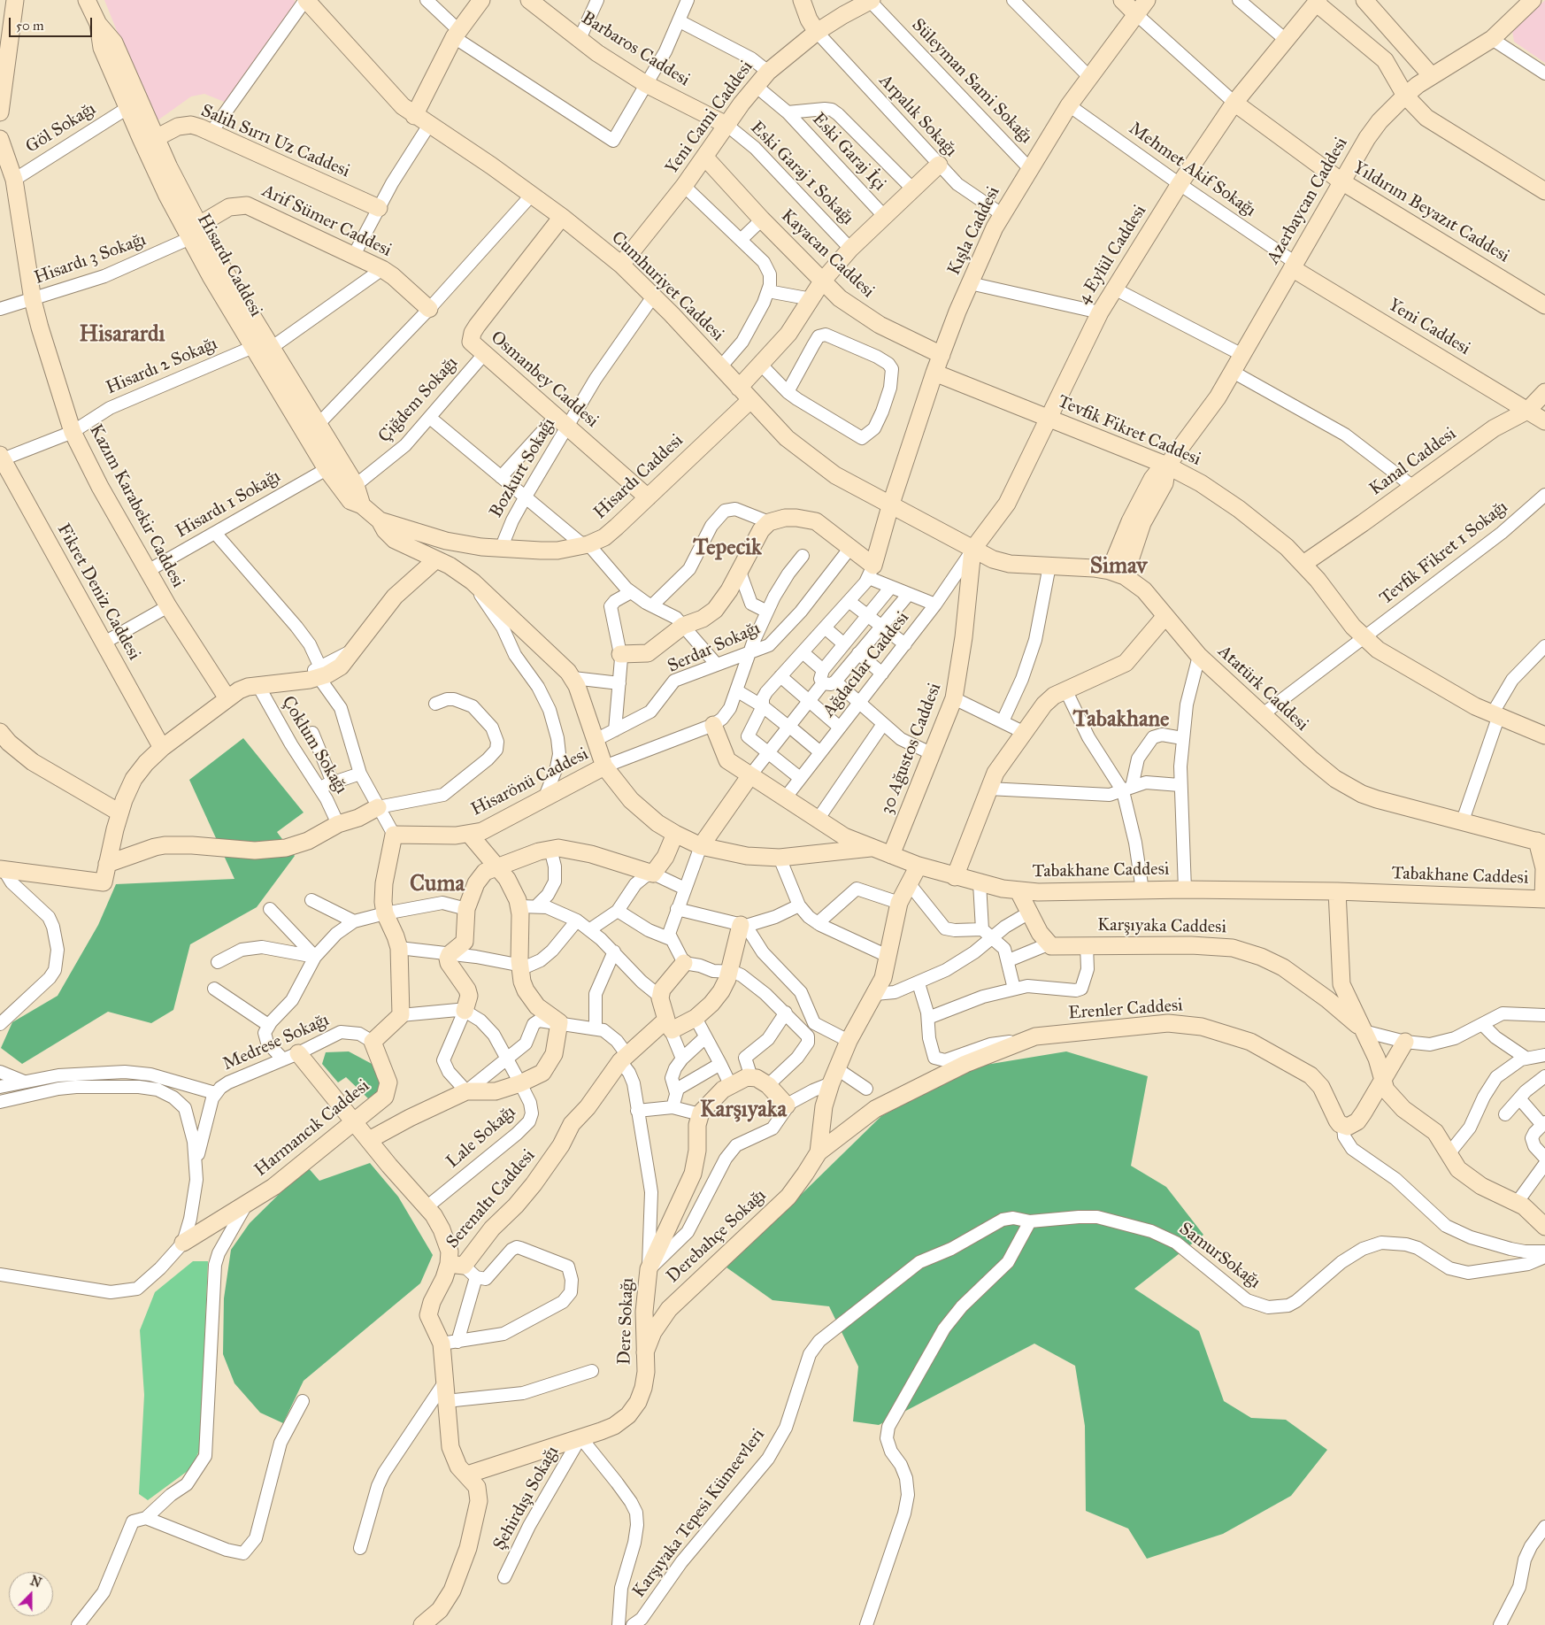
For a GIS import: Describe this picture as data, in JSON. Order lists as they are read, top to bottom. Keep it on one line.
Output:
{"streets":{"street":["Barbaros Caddesi","Süleyman Sami Sokağı","Arpalık Sokağı","Yeni Cami Caddesi","Göl Sokağı","Salih Sırrı Uz Caddesi","Eski Garaj İçi","Mehmet Akif Sokağı","Eski Garaj 1 Sokağı","Azerbaycan Caddesi","Yıldırım Beyazıt Caddesi","Arif Sümer Caddesi","Kışla Caddesi","Kayacan Caddesi","4 Eylül Caddesi","Hisardı 3 Sokağı","Hisardı Caddesi","Cumhuriyet Caddesi","Yeni Caddesi","Hisardı 2 Sokağı","Osmanbey Caddesi","Çiğdem Sokağı","Tevfik Fikret Caddesi","Kanal Caddesi","Bozkurt Sokağı","Hisardı 1 Sokağı","Kazım Karabekir Caddesi","Tevfik Fikret 1 Sokağı","Fikret Deniz Caddesi","Serdar Sokağı","Ağdacılar Caddesi","Atatürk Caddesi","Çoklum Sokağı","30 Ağustos Caddesi","Hisarönü Caddesi","Tabakhane Caddesi","Karşıyaka Caddesi","Erenler Caddesi","Medrese Sokağı","Harmancık Caddesi","Lale Sokağı","Serenaltı Caddesi","Derebahçe Sokağı","SamurSokağı","Dere Sokağı","Şehirdışı Sokağı","Karşıyaka Tepesi Kümeevleri"]},"crossings":[["Barbaros Caddesi","Yeni Cami Caddesi"],["Barbaros Caddesi","Eski Garaj 1 Sokağı"],["Süleyman Sami Sokağı","Yeni Cami Caddesi"],["Süleyman Sami Sokağı","Kışla Caddesi"],["Arpalık Sokağı","Yeni Cami Caddesi"],["Arpalık Sokağı","Kışla Caddesi"],["Yeni Cami Caddesi","Eski Garaj İçi"],["Yeni Cami Caddesi","Eski Garaj 1 Sokağı"],["Yeni Cami Caddesi","Kayacan Caddesi"],["Yeni Cami Caddesi","Cumhuriyet Caddesi"],["Göl Sokağı","Hisardı Caddesi"],["Göl Sokağı","Kazım Karabekir Caddesi"],["Salih Sırrı Uz Caddesi","Hisardı Caddesi"],["Mehmet Akif Sokağı","Azerbaycan Caddesi"],["Mehmet Akif Sokağı","Kışla Caddesi"],["Mehmet Akif Sokağı","4 Eylül Caddesi"],["Mehmet Akif Sokağı","Yeni Caddesi"],["Azerbaycan Caddesi","Yıldırım Beyazıt Caddesi"],["Azerbaycan Caddesi","Yeni Caddesi"],["Azerbaycan Caddesi","Tevfik Fikret Caddesi"],["Azerbaycan Caddesi","Atatürk Caddesi"],["Yıldırım Beyazıt Caddesi","4 Eylül Caddesi"],["Arif Sümer Caddesi","Hisardı 3 Sokağı"],["Arif Sümer Caddesi","Hisardı Caddesi"],["Kışla Caddesi","Kayacan Caddesi"],["Kışla Caddesi","Cumhuriyet Caddesi"],["Kışla Caddesi","Tevfik Fikret Caddesi"],["4 Eylül Caddesi","Cumhuriyet Caddesi"],["4 Eylül Caddesi","Tevfik Fikret Caddesi"],["4 Eylül Caddesi","Ağdacılar Caddesi"],["4 Eylül Caddesi","30 Ağustos Caddesi"],["Hisardı 3 Sokağı","Hisardı Caddesi"],["Hisardı 3 Sokağı","Kazım Karabekir Caddesi"],["Hisardı Caddesi","Cumhuriyet Caddesi"],["Hisardı Caddesi","Hisardı 2 Sokağı"],["Hisardı Caddesi","Osmanbey Caddesi"],["Hisardı Caddesi","Çiğdem Sokağı"],["Hisardı Caddesi","Bozkurt Sokağı"],["Hisardı Caddesi","Hisardı 1 Sokağı"],["Cumhuriyet Caddesi","Osmanbey Caddesi"],["Cumhuriyet Caddesi","Bozkurt Sokağı"],["Cumhuriyet Caddesi","Ağdacılar Caddesi"],["Cumhuriyet Caddesi","30 Ağustos Caddesi"],["Yeni Caddesi","Kanal Caddesi"],["Hisardı 2 Sokağı","Kazım Karabekir Caddesi"],["Hisardı 2 Sokağı","Fikret Deniz Caddesi"],["Osmanbey Caddesi","Çiğdem Sokağı"],["Osmanbey Caddesi","Bozkurt Sokağı"],["Tevfik Fikret Caddesi","Kanal Caddesi"],["Tevfik Fikret Caddesi","Tevfik Fikret 1 Sokağı"],["Hisardı 1 Sokağı","Kazım Karabekir Caddesi"],["Tevfik Fikret 1 Sokağı","Atatürk Caddesi"],["Ağdacılar Caddesi","30 Ağustos Caddesi"],["Ağdacılar Caddesi","Tabakhane Caddesi"],["30 Ağustos Caddesi","Tabakhane Caddesi"],["Erenler Caddesi","Derebahçe Sokağı"],["Medrese Sokağı","Harmancık Caddesi"],["Medrese Sokağı","Serenaltı Caddesi"],["Harmancık Caddesi","Serenaltı Caddesi"],["Lale Sokağı","Serenaltı Caddesi"],["Derebahçe Sokağı","Dere Sokağı"],["SamurSokağı","Karşıyaka Tepesi Kümeevleri"],["Dere Sokağı","Şehirdışı Sokağı"],["Dere Sokağı","Karşıyaka Tepesi Kümeevleri"],["Şehirdışı Sokağı","Karşıyaka Tepesi Kümeevleri"]],"districts":["Hisarardı","Tepecik","Simav","Tabakhane","Cuma","Karşıyaka"],"scale_bar":"50 m","north":"top"}
